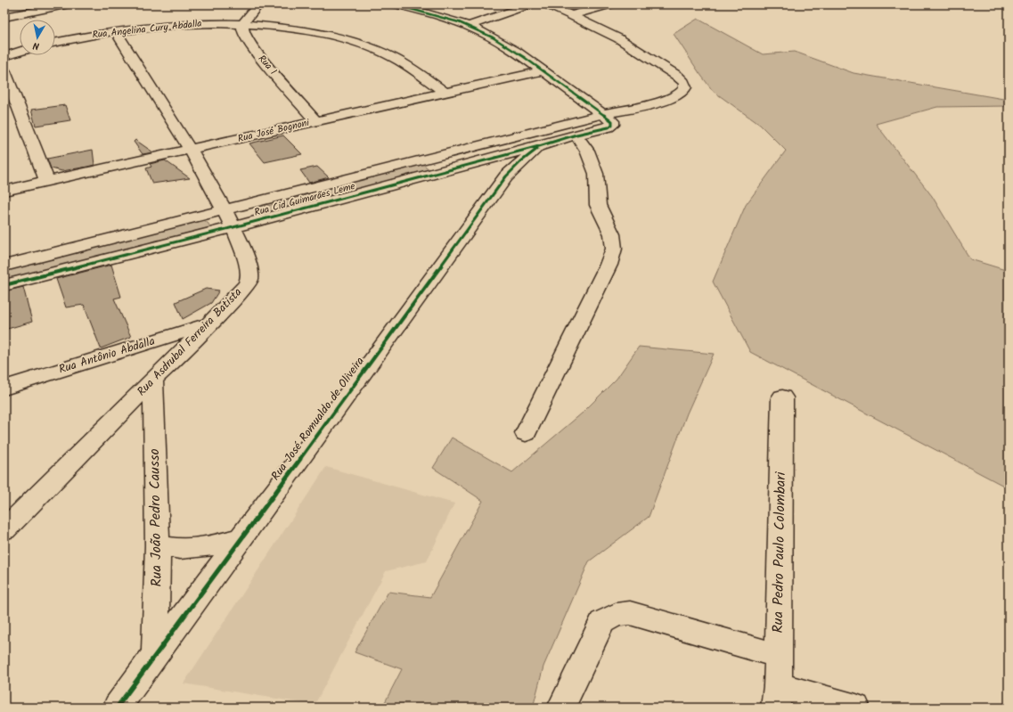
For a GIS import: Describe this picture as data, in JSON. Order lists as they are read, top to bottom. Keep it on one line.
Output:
{"streets":{"street":["Rua Angelina Cury Abdalla","Rua 1","Rua José Bognoni","Rua Cid Guimarães Leme","Rua Asdrubal Ferreira Batista","Rua Antônio Abdalla","Rua José Romualdo de Oliveira","Rua João Pedro Causso","Rua Pedro Paulo Colombari"]},"crossings":[["Rua Angelina Cury Abdalla","Rua 1"],["Rua Angelina Cury Abdalla","Rua José Bognoni"],["Rua Angelina Cury Abdalla","Rua Asdrubal Ferreira Batista"],["Rua 1","Rua José Bognoni"],["Rua José Bognoni","Rua Asdrubal Ferreira Batista"],["Rua Cid Guimarães Leme","Rua Asdrubal Ferreira Batista"],["Rua Cid Guimarães Leme","Rua José Romualdo de Oliveira"],["Rua Asdrubal Ferreira Batista","Rua Antônio Abdalla"],["Rua Asdrubal Ferreira Batista","Rua João Pedro Causso"],["Rua José Romualdo de Oliveira","Rua João Pedro Causso"]],"north":"bottom"}
